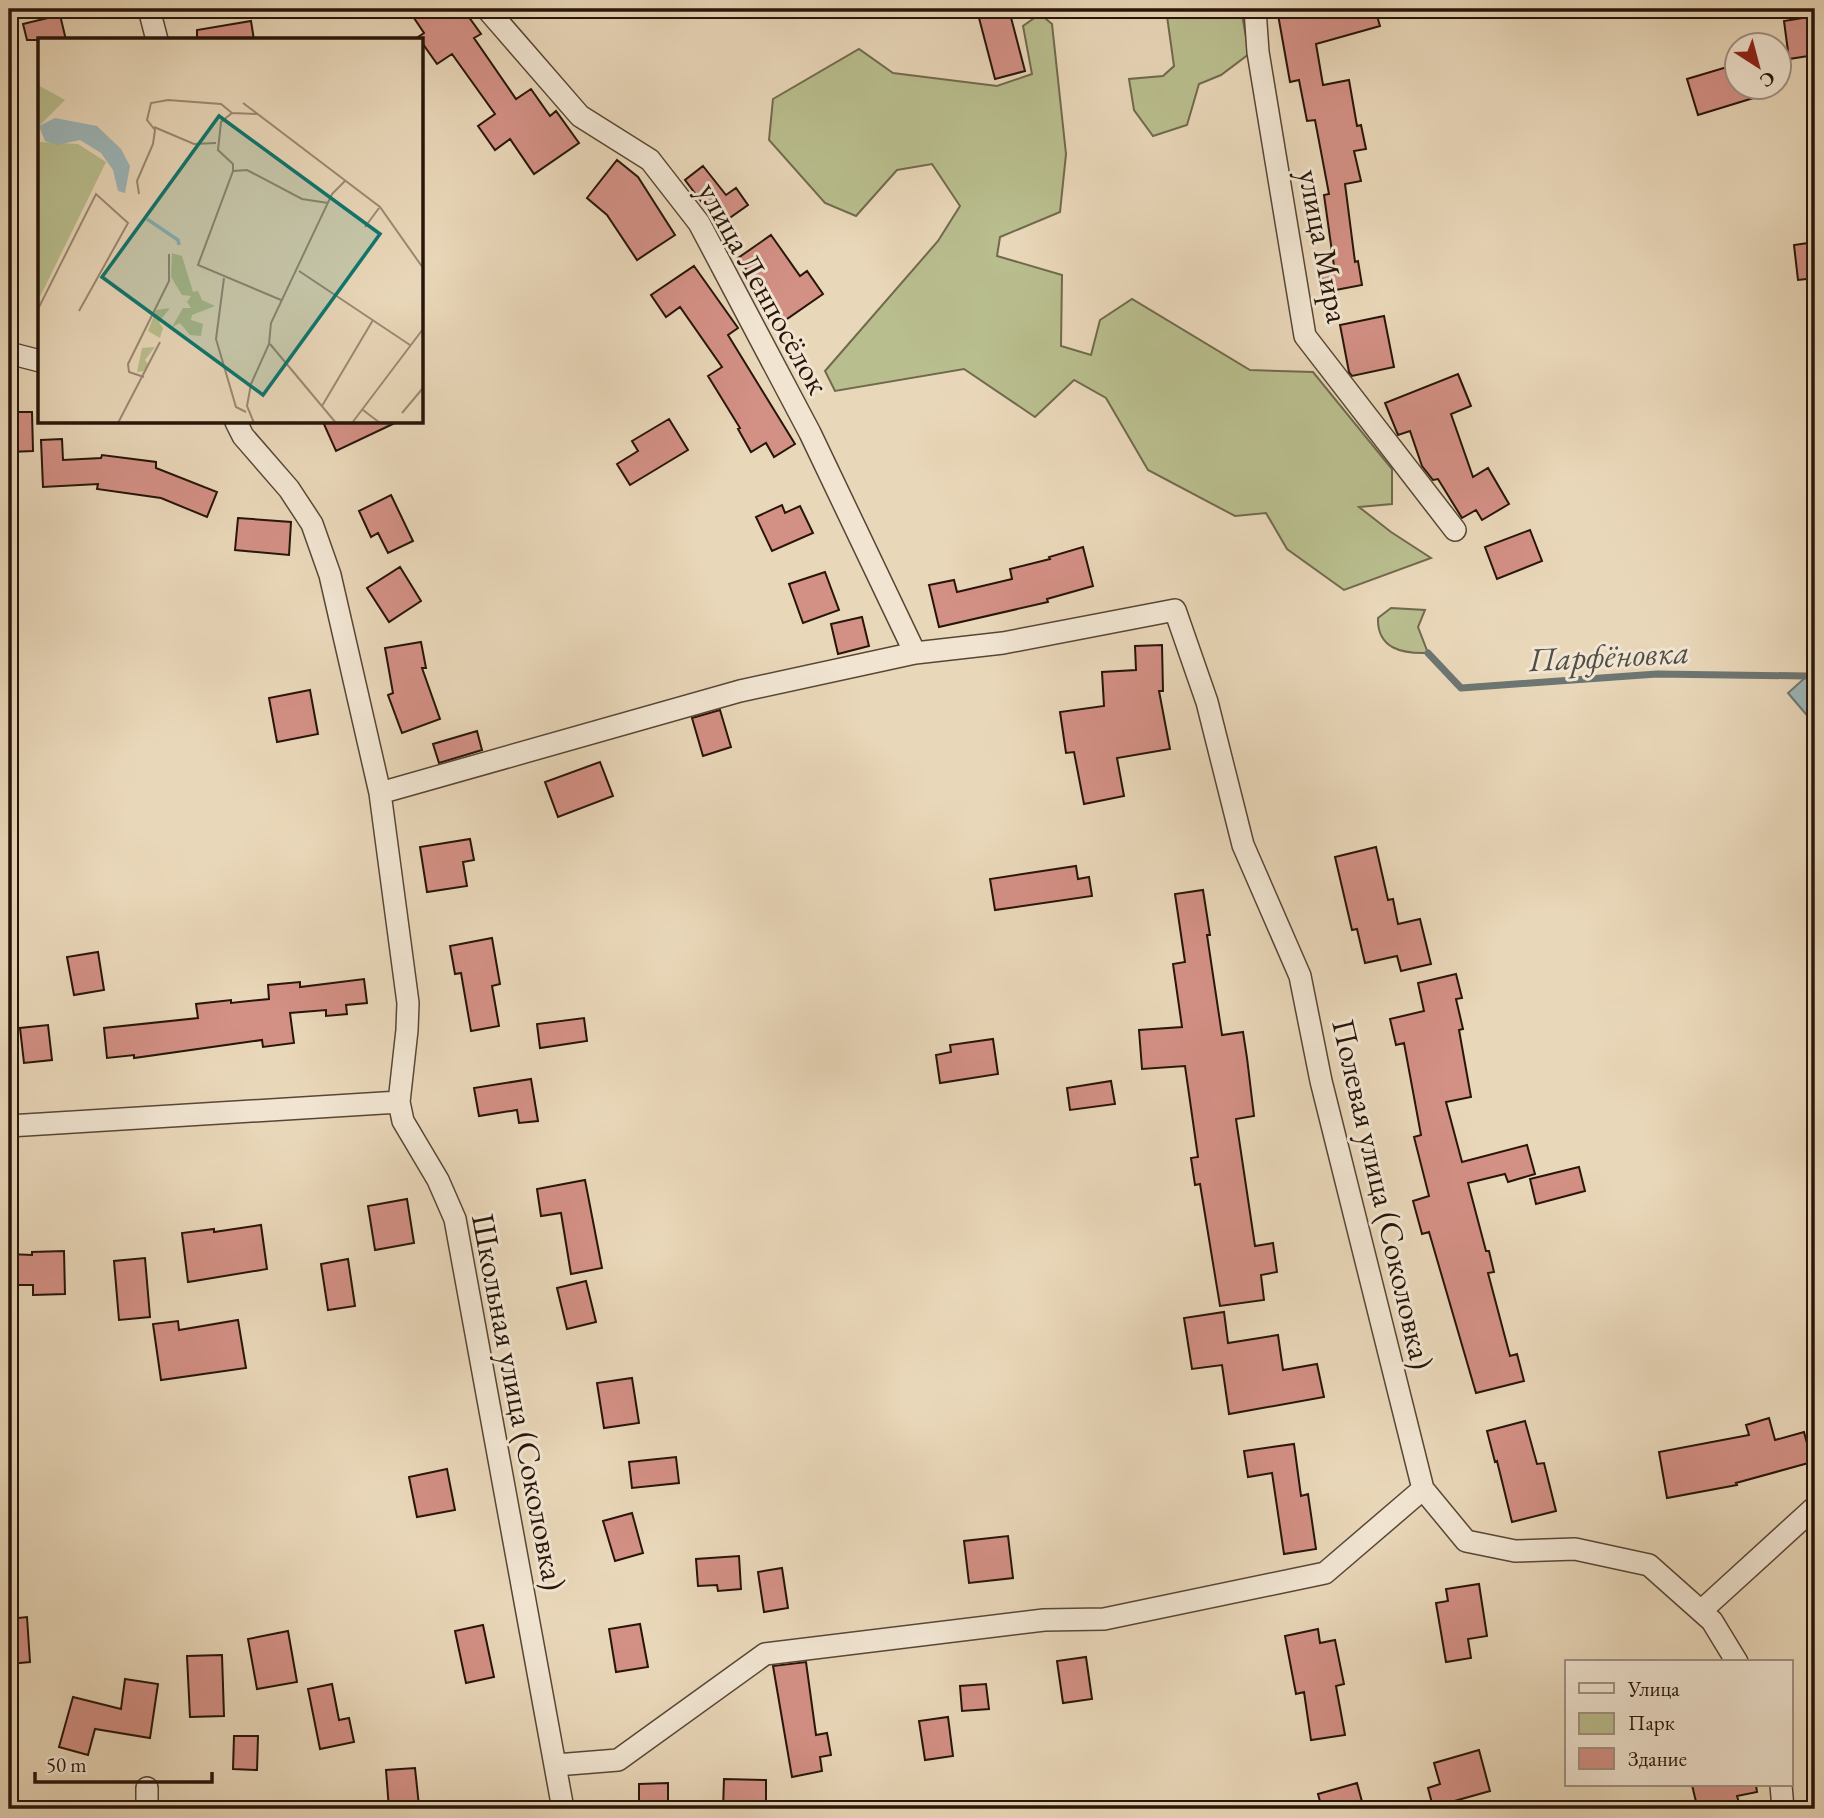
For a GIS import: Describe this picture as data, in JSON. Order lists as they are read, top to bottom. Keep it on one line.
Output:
{"streets":{"street":["улица Мира","улица Ленпосёлок","Полевая улица (Соколовка)","Школьная улица (Соколовка)"]},"crossings":[["улица Ленпосёлок","Полевая улица (Соколовка)"]],"water":["Парфёновка"],"legend":["Улица","Парк","Здание"],"scale_bar":"50 m","north":"bottom right"}
